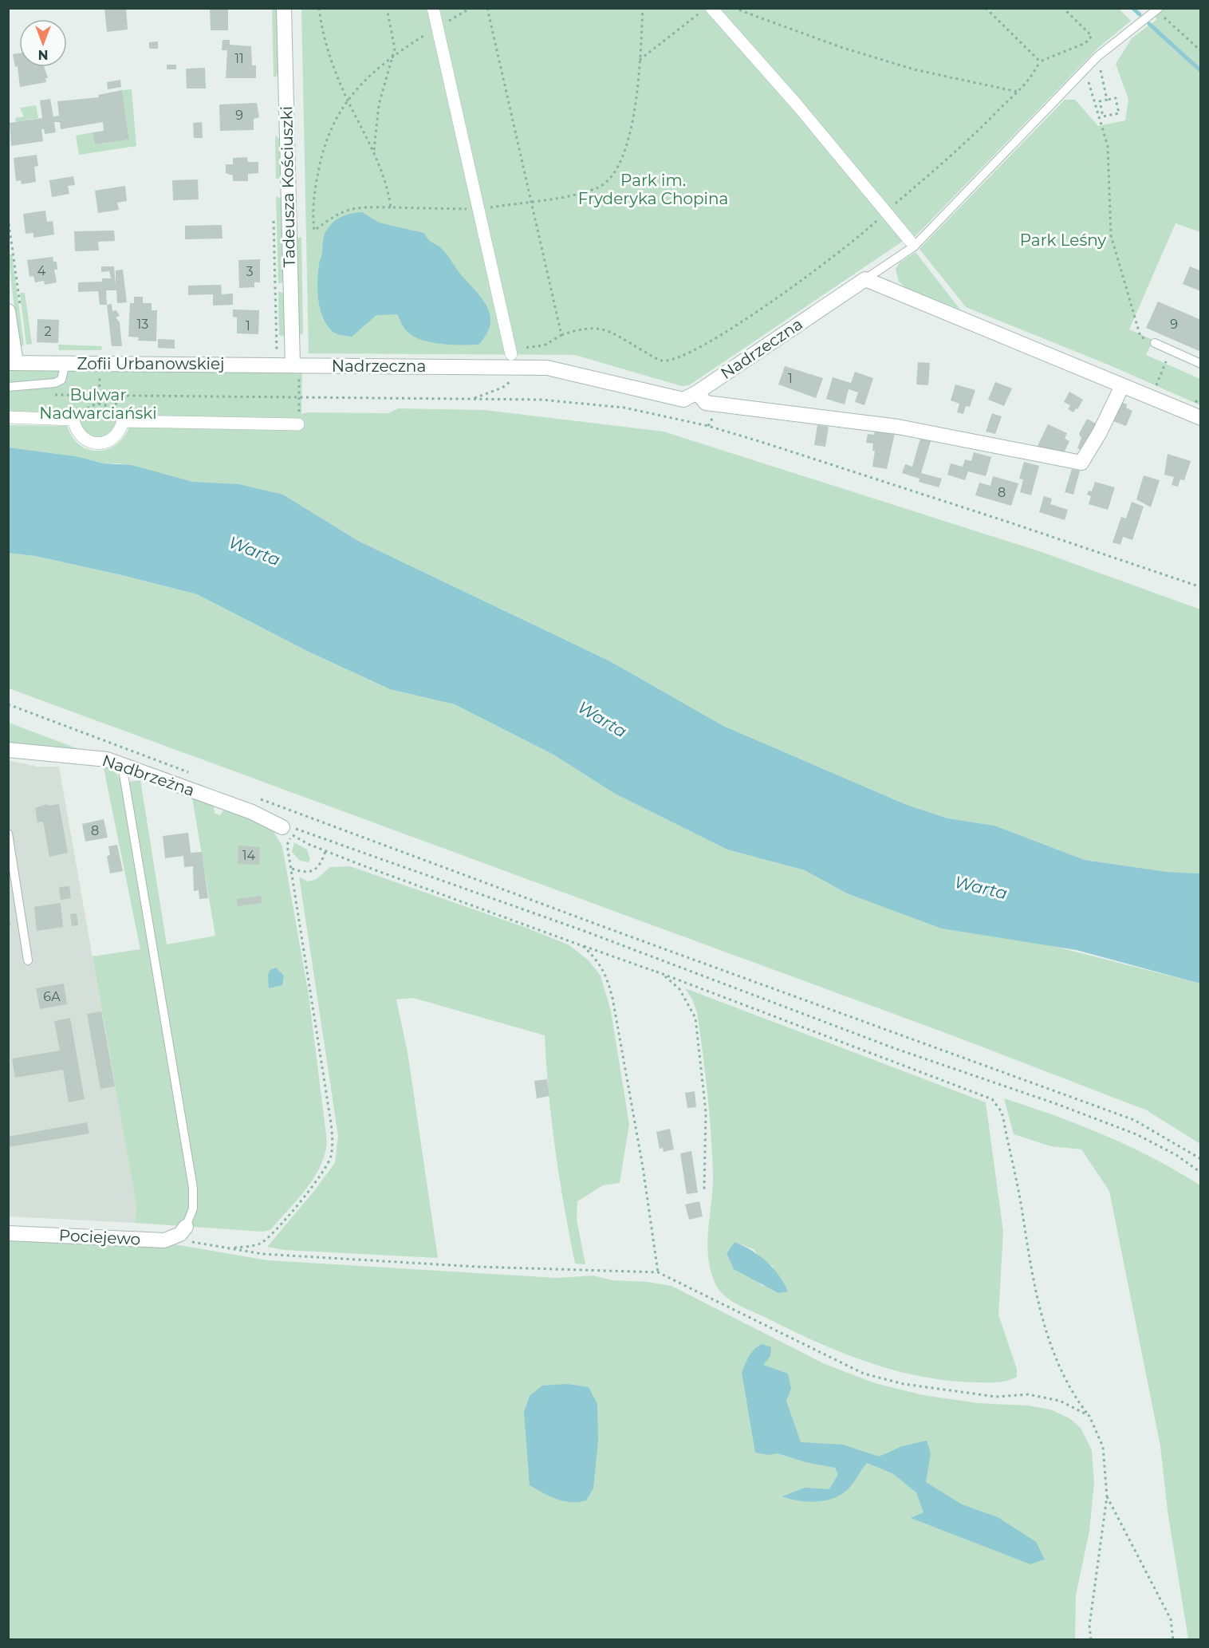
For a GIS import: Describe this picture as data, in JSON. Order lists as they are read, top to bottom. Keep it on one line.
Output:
{"streets":{"street":["Tadeusza Kościuszki","Nadrzeczna","Zofii Urbanowskiej","Nadbrzeżna","Pociejewo"]},"crossings":[["Tadeusza Kościuszki","Nadrzeczna"],["Tadeusza Kościuszki","Zofii Urbanowskiej"],["Nadrzeczna","Zofii Urbanowskiej"]],"water":["Warta"],"parks":["Park im. Fryderyka Chopina","Park Leśny","Bulwar Nadwarciański"],"house_numbers":["11","9","4","3","13","9","1","2","1","8","8","14","6A"],"north":"bottom"}
